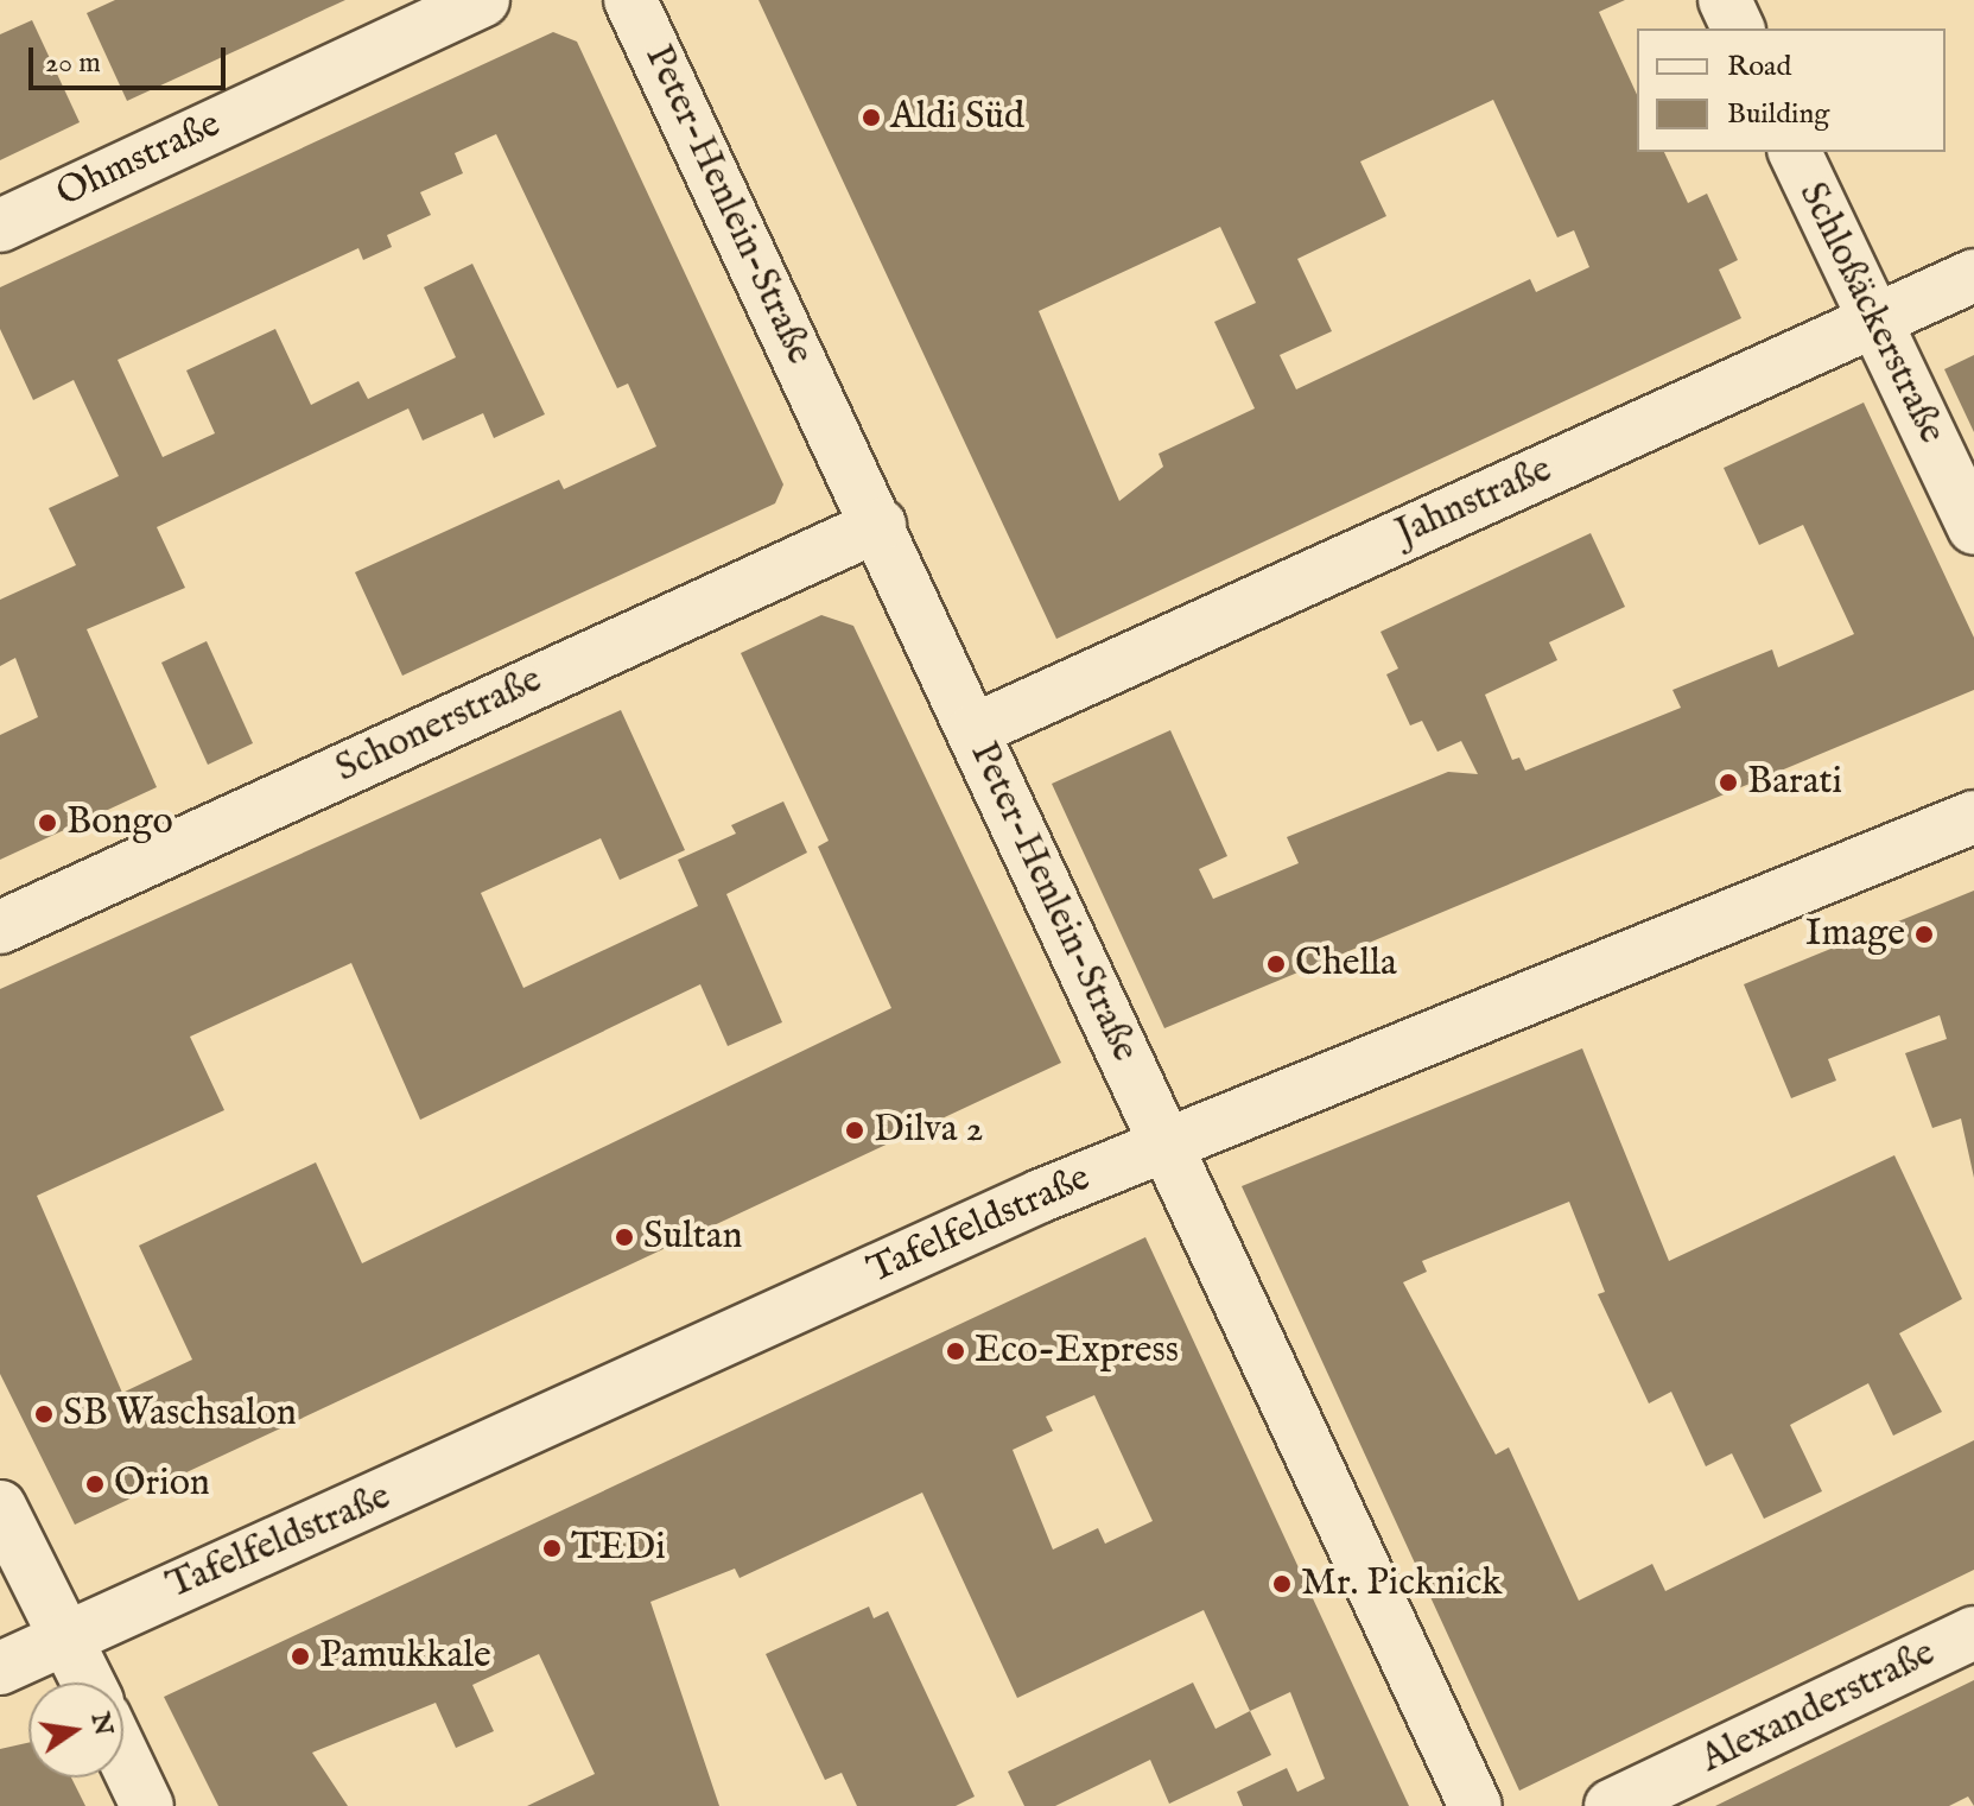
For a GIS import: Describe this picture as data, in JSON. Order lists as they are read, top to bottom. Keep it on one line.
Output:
{"streets":{"street":["Ohmstraße","Peter-Henlein-Straße","Schloßäckerstraße","Jahnstraße","Schonerstraße","Tafelfeldstraße","Alexanderstraße"]},"crossings":[["Peter-Henlein-Straße","Jahnstraße"],["Peter-Henlein-Straße","Schonerstraße"],["Peter-Henlein-Straße","Tafelfeldstraße"],["Schloßäckerstraße","Jahnstraße"]],"places":["Aldi Süd","Barati","Bongo","Image","Chella","Dilva 2","Sultan","Eco-Express","SB Waschsalon","Orion","TEDi","Mr. Picknick","Pamukkale"],"legend":["Road","Building"],"scale_bar":"20 m","north":"right"}
